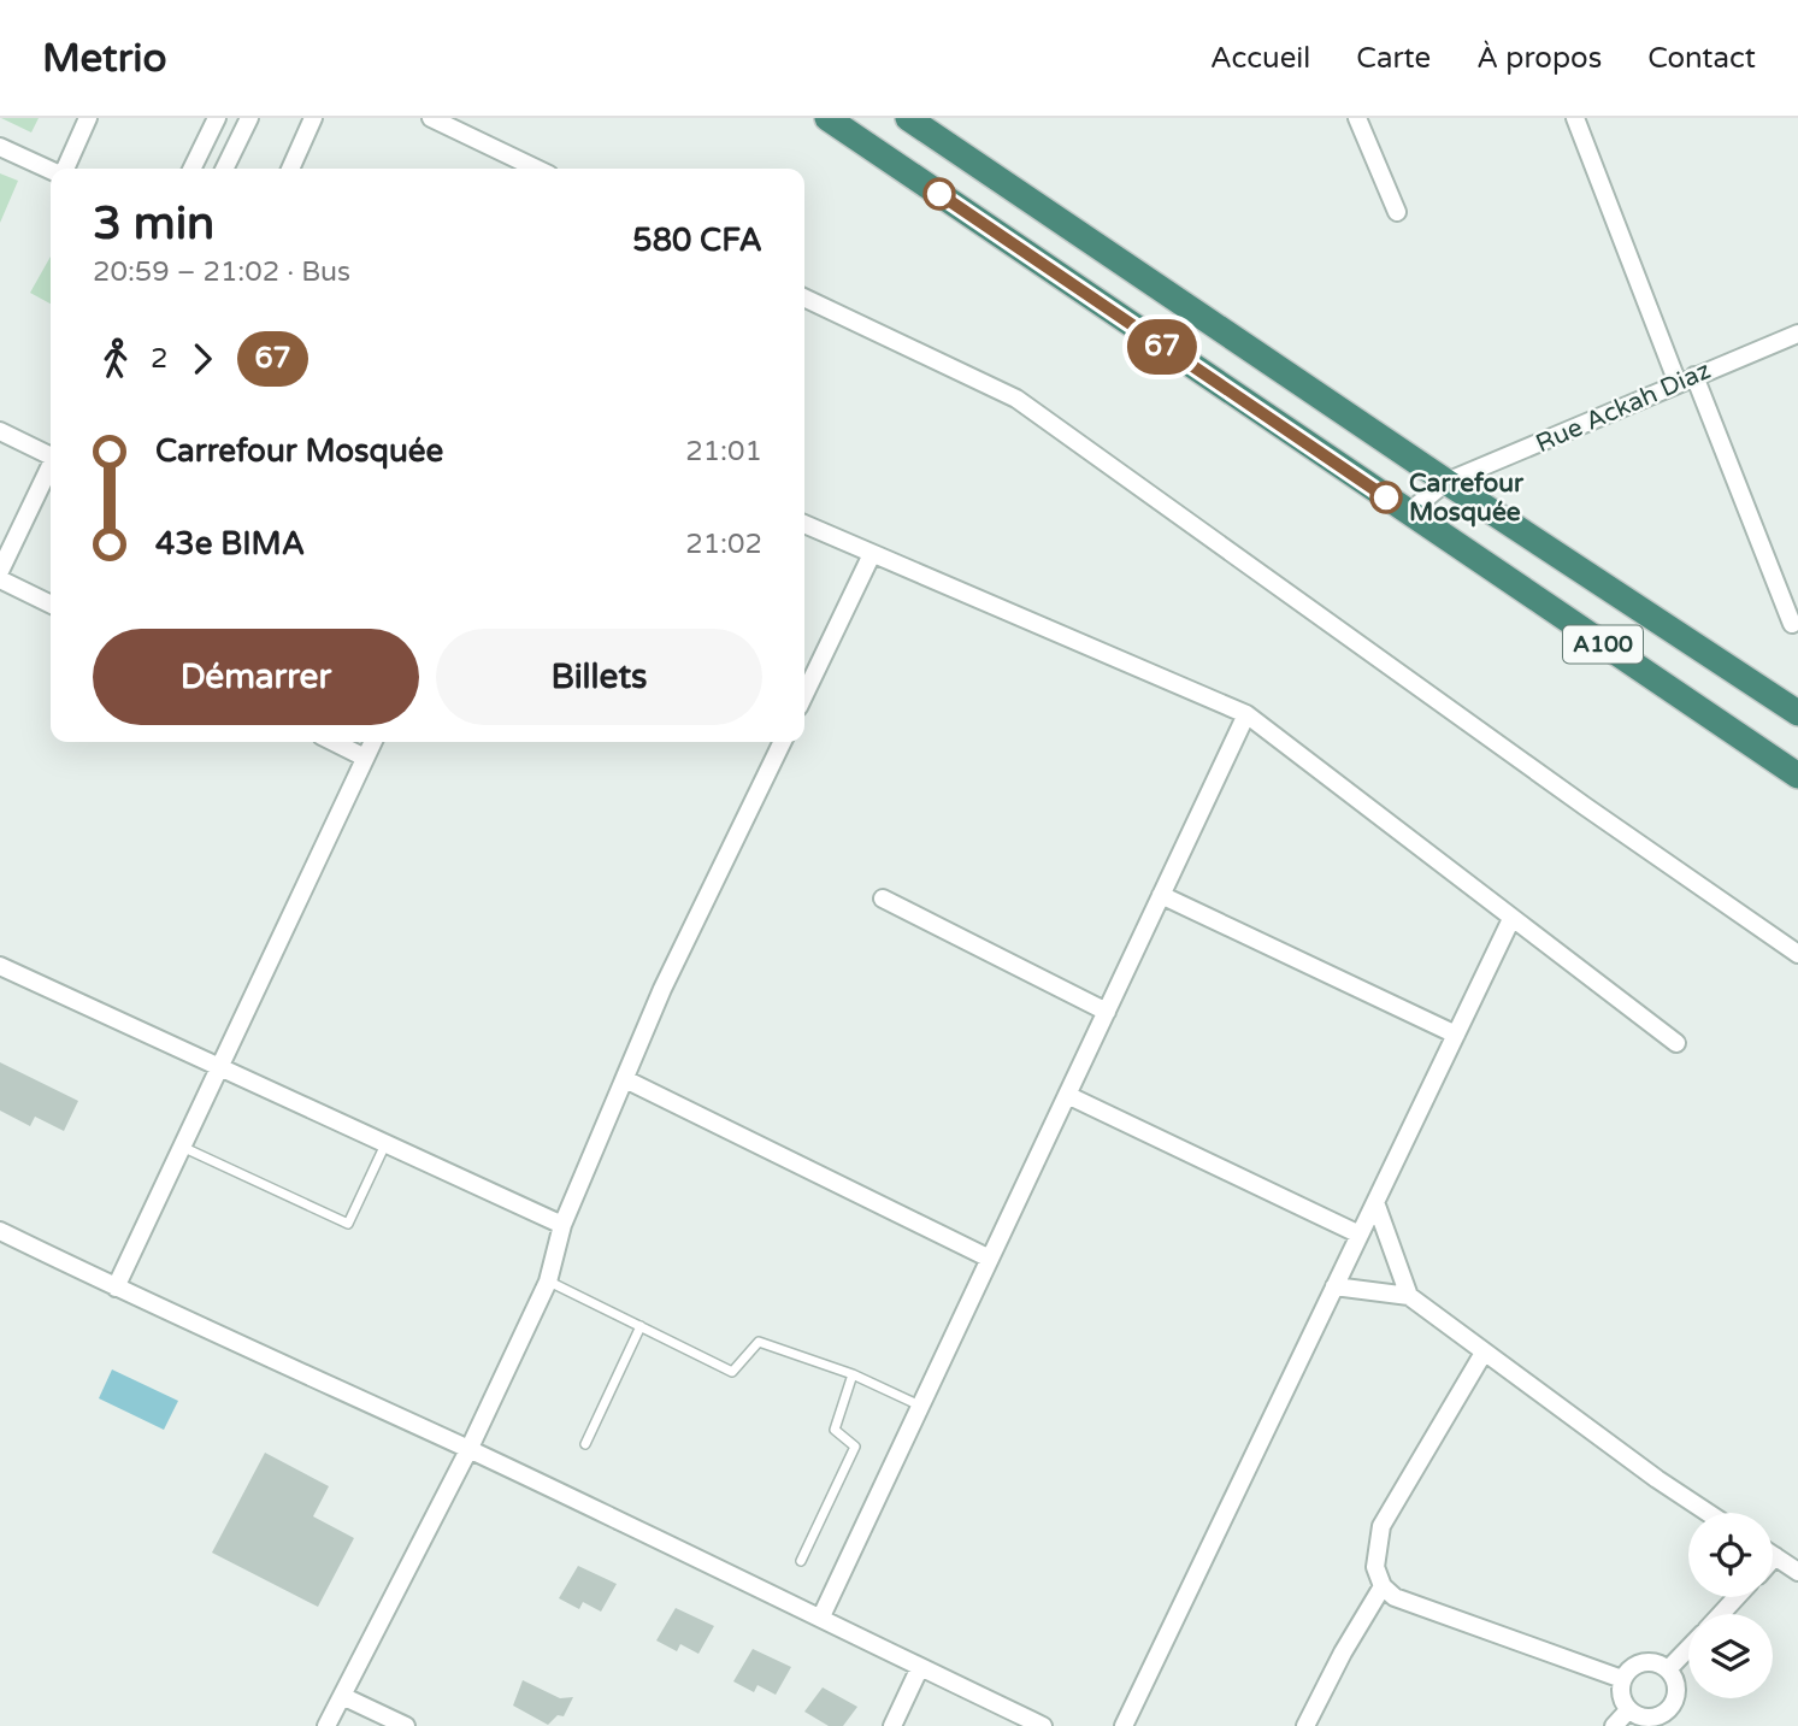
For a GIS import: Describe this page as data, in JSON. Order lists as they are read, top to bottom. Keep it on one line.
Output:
{"streets":{"highway":["A100"],"street":["Rue Ackah Diaz"]},"crossings":[["Rue Ackah Diaz","A100"]],"places":["Carrefour Mosquée"],"lines":["bus line 67"],"page":{"header":"Metrio","nav":["Accueil","Carte","À propos","Contact"],"on_map":"67","heading":["3 min","20:59 – 21:02 · Bus","580 CFA"],"legs":["2","67"],"list":[{"name":"Carrefour Mosquée","value":"21:01"},{"name":"43e BIMA","value":"21:02"}],"buttons":["Démarrer","Billets"]}}
